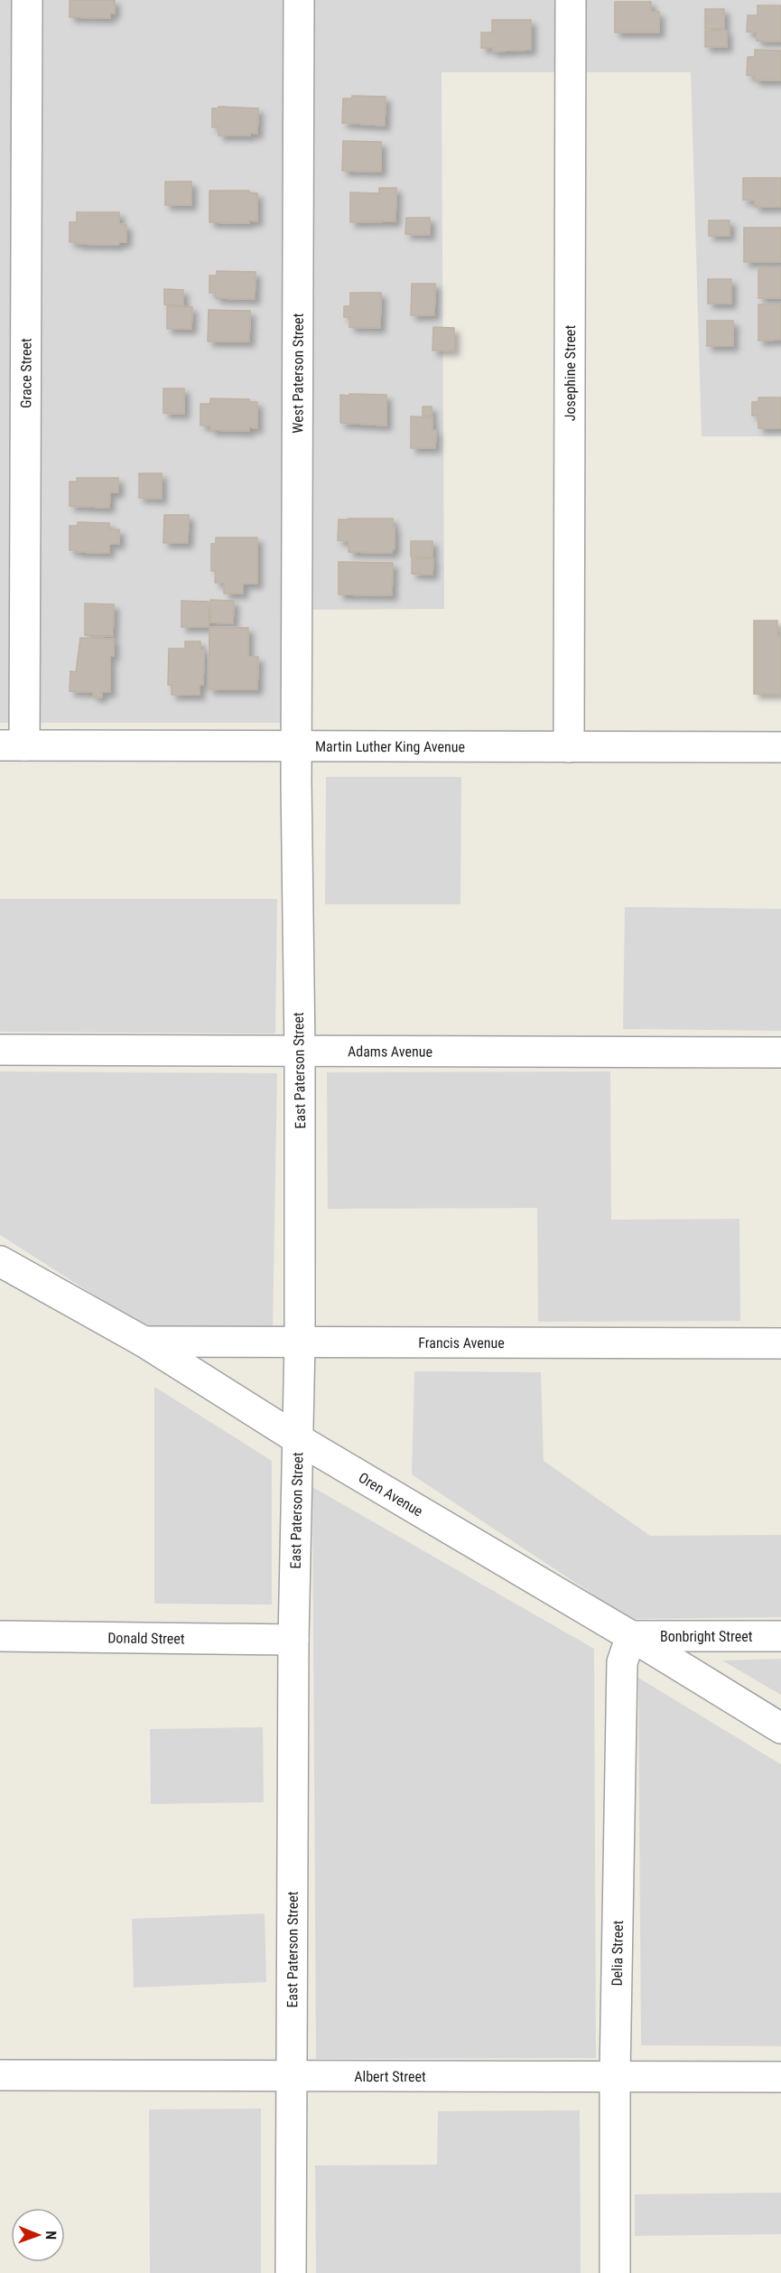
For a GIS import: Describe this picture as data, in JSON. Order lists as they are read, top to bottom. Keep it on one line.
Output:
{"streets":{"street":["Grace Street","West Paterson Street","Josephine Street","Martin Luther King Avenue","Adams Avenue","East Paterson Street","Francis Avenue","Oren Avenue","Bonbright Street","Donald Street","Delia Street","Albert Street"]},"crossings":[["Grace Street","Martin Luther King Avenue"],["West Paterson Street","Martin Luther King Avenue"],["West Paterson Street","East Paterson Street"],["Josephine Street","Martin Luther King Avenue"],["Martin Luther King Avenue","East Paterson Street"],["Adams Avenue","East Paterson Street"],["East Paterson Street","Francis Avenue"],["East Paterson Street","Oren Avenue"],["East Paterson Street","Donald Street"],["East Paterson Street","Albert Street"],["Francis Avenue","Oren Avenue"],["Oren Avenue","Bonbright Street"],["Oren Avenue","Delia Street"],["Bonbright Street","Delia Street"],["Delia Street","Albert Street"]],"north":"right"}
